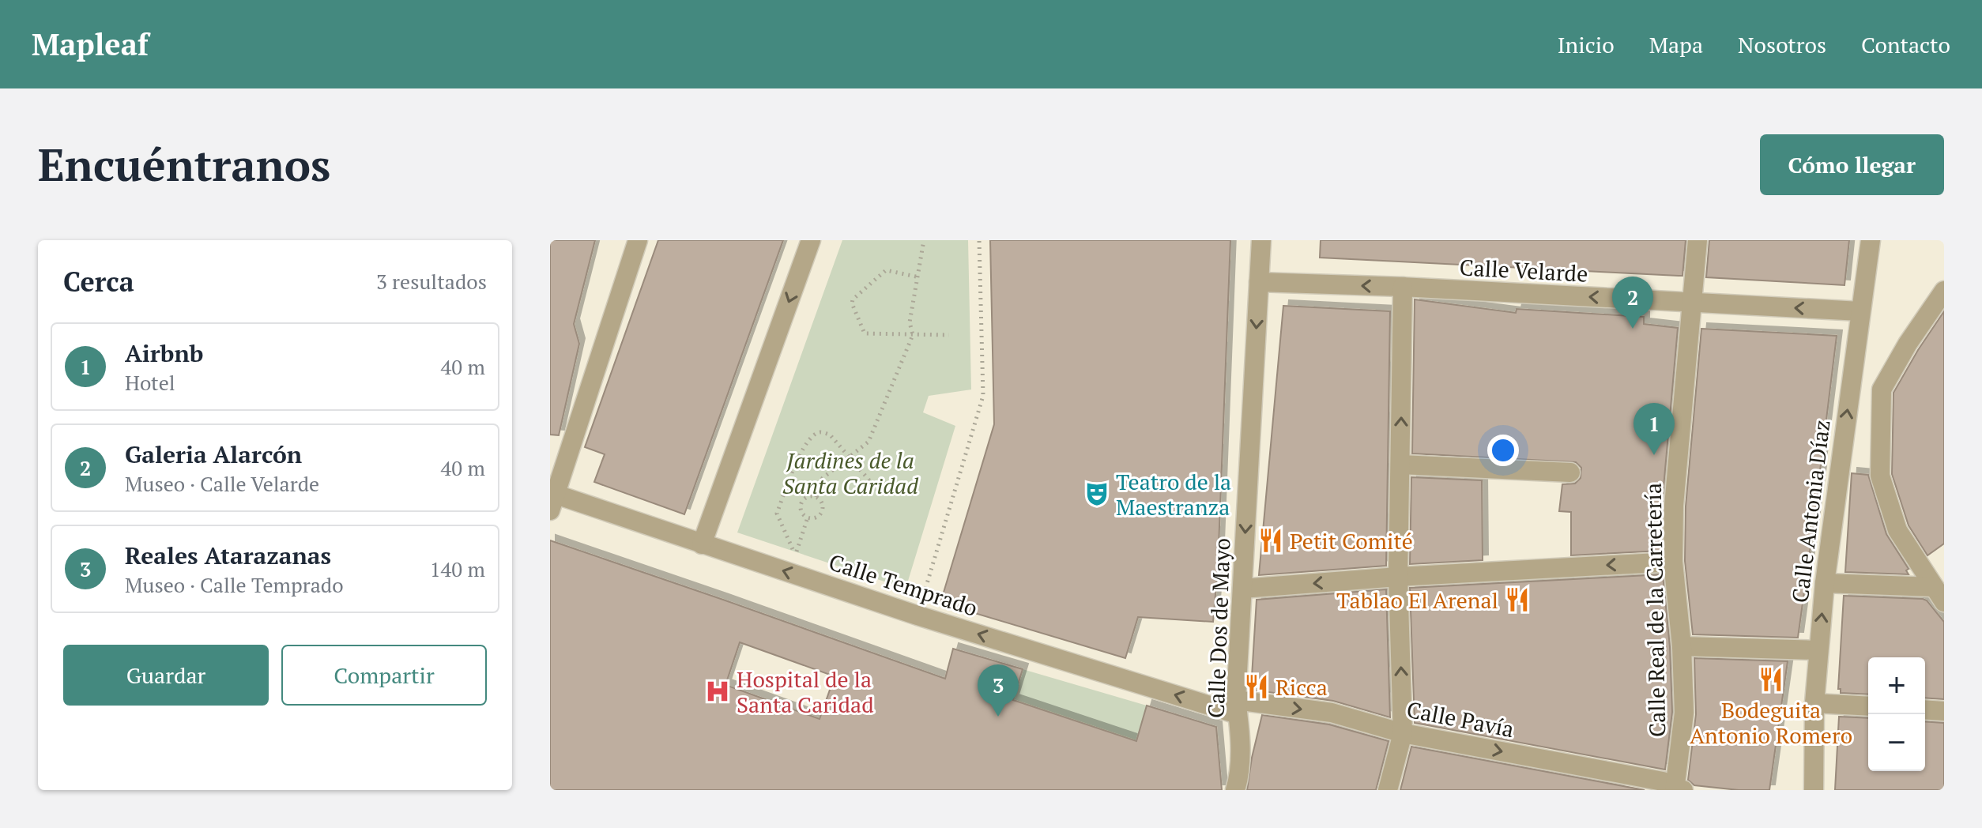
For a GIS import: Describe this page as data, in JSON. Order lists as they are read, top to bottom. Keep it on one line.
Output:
{"streets":{"street":["Calle Velarde","Calle Antonia Díaz","Calle Temprado","Calle Real de la Carretería","Calle Dos de Mayo","Calle Pavía"]},"crossings":[["Calle Velarde","Calle Antonia Díaz"],["Calle Velarde","Calle Real de la Carretería"],["Calle Velarde","Calle Dos de Mayo"],["Calle Temprado","Calle Dos de Mayo"],["Calle Temprado","Calle Pavía"],["Calle Real de la Carretería","Calle Pavía"],["Calle Dos de Mayo","Calle Pavía"]],"one_way":["Calle Velarde","Calle Antonia Díaz","Calle Temprado"],"parks":["Jardines de la Santa Caridad"],"places":{"theatre":["Teatro de la Maestranza"],"restaurant":["Petit Comité","Tablao El Arenal","Bodeguita Antonio Romero","Ricca"],"hospital":["Hospital de la Santa Caridad"]},"page":{"header":"Mapleaf","nav":["Inicio","Mapa","Nosotros","Contacto"],"buttons":["Cómo llegar",["Guardar","Compartir"]],"title":"Encuéntranos","heading":["Cerca","3 resultados"],"pins":["2","1","3"],"list":[{"mark":"1","name":"Airbnb","note":"Hotel","value":"40 m"},{"mark":"2","name":"Galeria Alarcón","note":"Museo · Calle Velarde","value":"40 m"},{"mark":"3","name":"Reales Atarazanas","note":"Museo · Calle Temprado","value":"140 m"}],"map_buttons":["+","−"]}}
